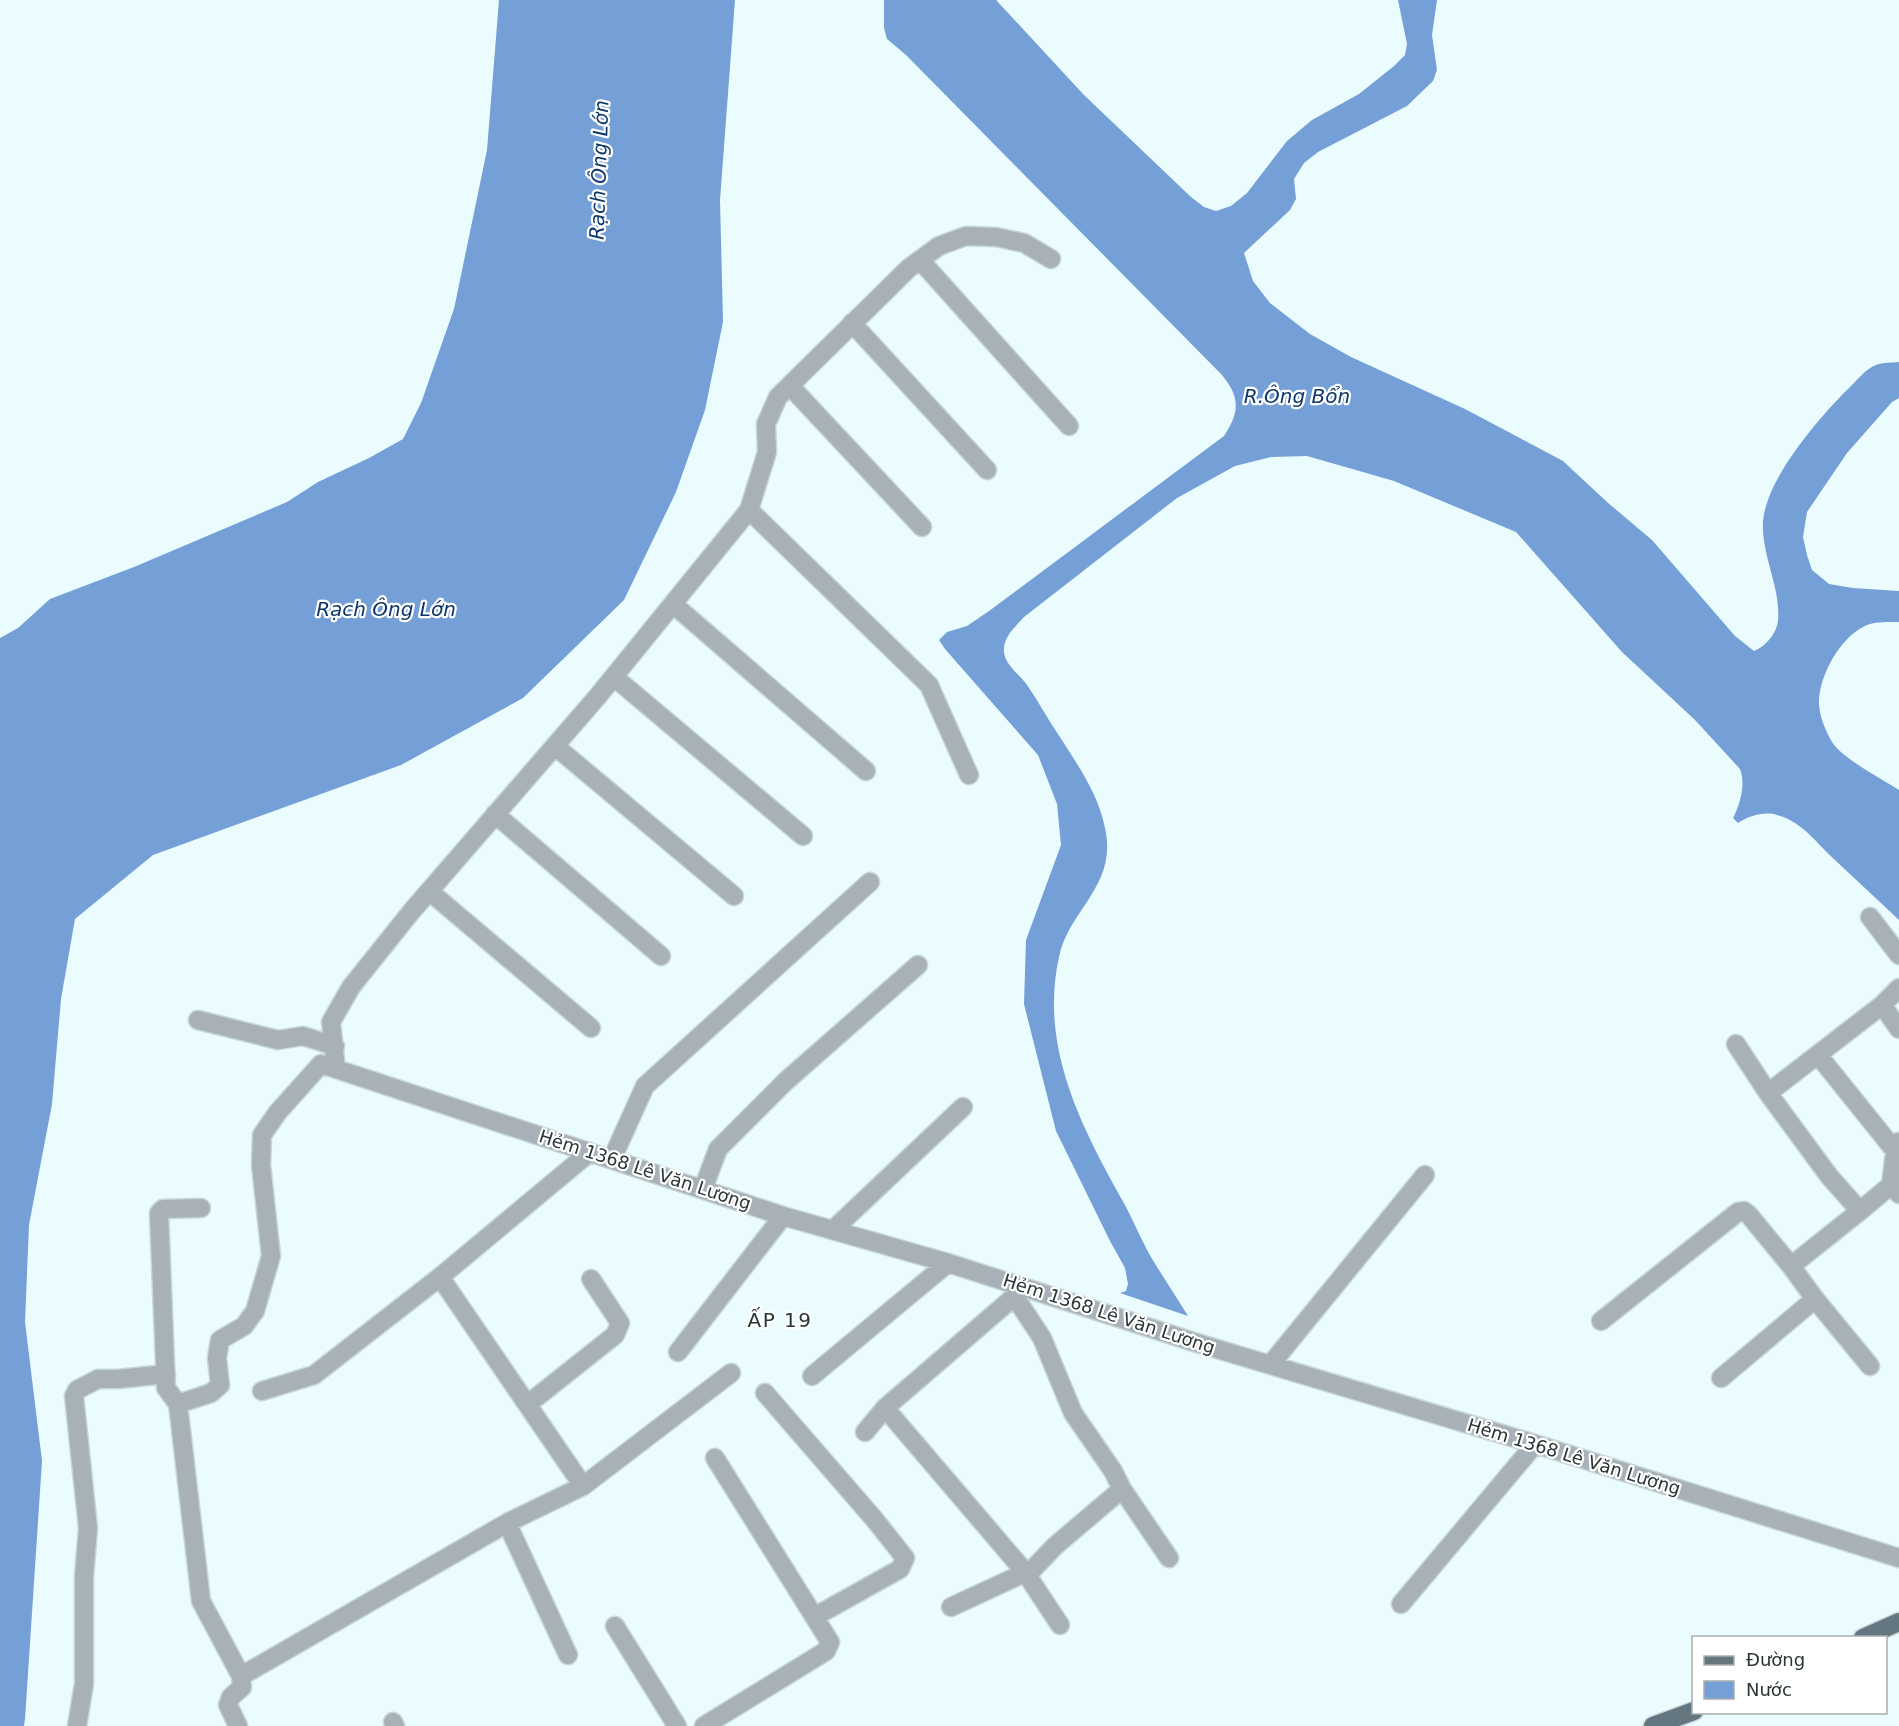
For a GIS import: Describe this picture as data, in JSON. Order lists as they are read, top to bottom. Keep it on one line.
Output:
{"streets":{"street":["Hẻm 1368 Lê Văn Lương"]},"districts":["ẤP 19"],"water":["Rạch Ông Lớn","R.Ông Bổn"],"legend":["Đường","Nước"]}
